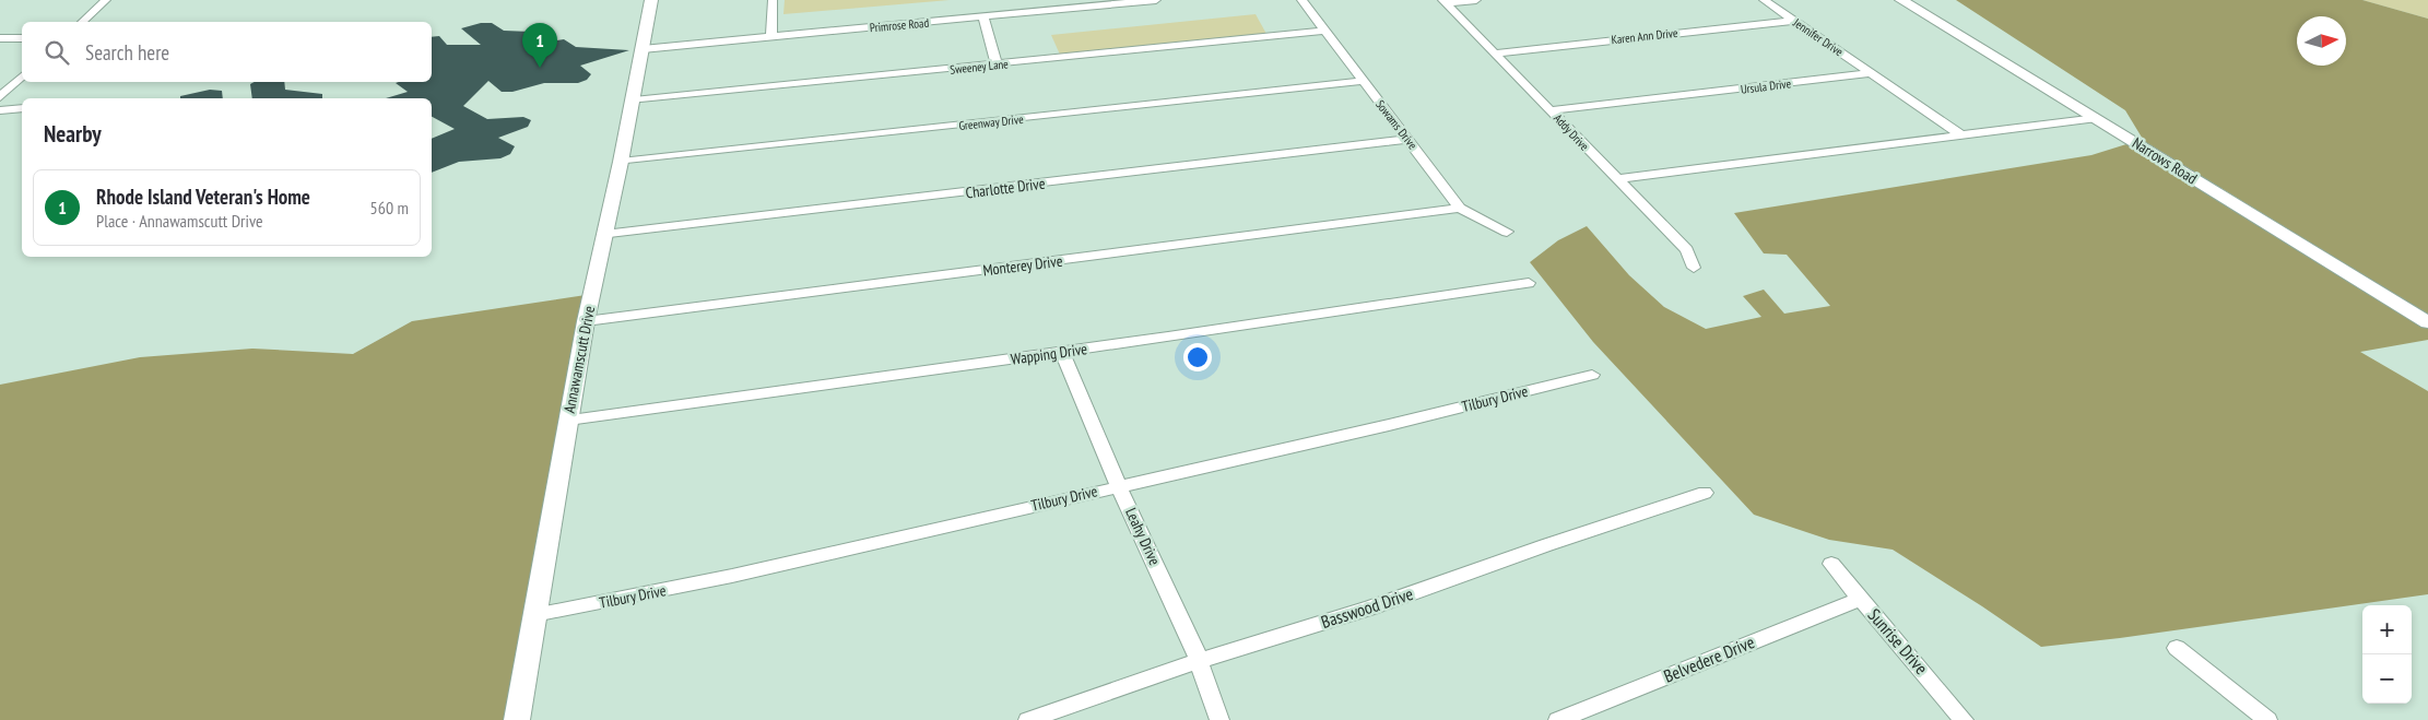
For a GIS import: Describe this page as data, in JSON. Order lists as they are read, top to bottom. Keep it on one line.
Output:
{"streets":{"street":["Primrose Road","Karen Ann Drive","Jennifer Drive","Sweeney Lane","Ursula Drive","Greenway Drive","Sowams Drive","Addy Drive","Narrows Road","Charlotte Drive","Monterey Drive","Wapping Drive","Annawamscutt Drive","Tilbury Drive","Leahy Drive","Basswood Drive","Sunrise Drive","Belvedere Drive"]},"crossings":[["Primrose Road","Annawamscutt Drive"],["Karen Ann Drive","Jennifer Drive"],["Karen Ann Drive","Addy Drive"],["Jennifer Drive","Ursula Drive"],["Sweeney Lane","Sowams Drive"],["Sweeney Lane","Annawamscutt Drive"],["Ursula Drive","Addy Drive"],["Greenway Drive","Sowams Drive"],["Greenway Drive","Annawamscutt Drive"],["Sowams Drive","Charlotte Drive"],["Sowams Drive","Monterey Drive"],["Charlotte Drive","Annawamscutt Drive"],["Monterey Drive","Annawamscutt Drive"],["Wapping Drive","Annawamscutt Drive"],["Wapping Drive","Leahy Drive"],["Annawamscutt Drive","Tilbury Drive"],["Tilbury Drive","Leahy Drive"],["Leahy Drive","Basswood Drive"],["Sunrise Drive","Belvedere Drive"]],"north":"right","page":{"search":"Search here","pins":"1","heading":"Nearby","list":[{"mark":"1","name":"Rhode Island Veteran's Home","note":"Place · Annawamscutt Drive","value":"560 m"}],"map_buttons":["+","−"]}}
